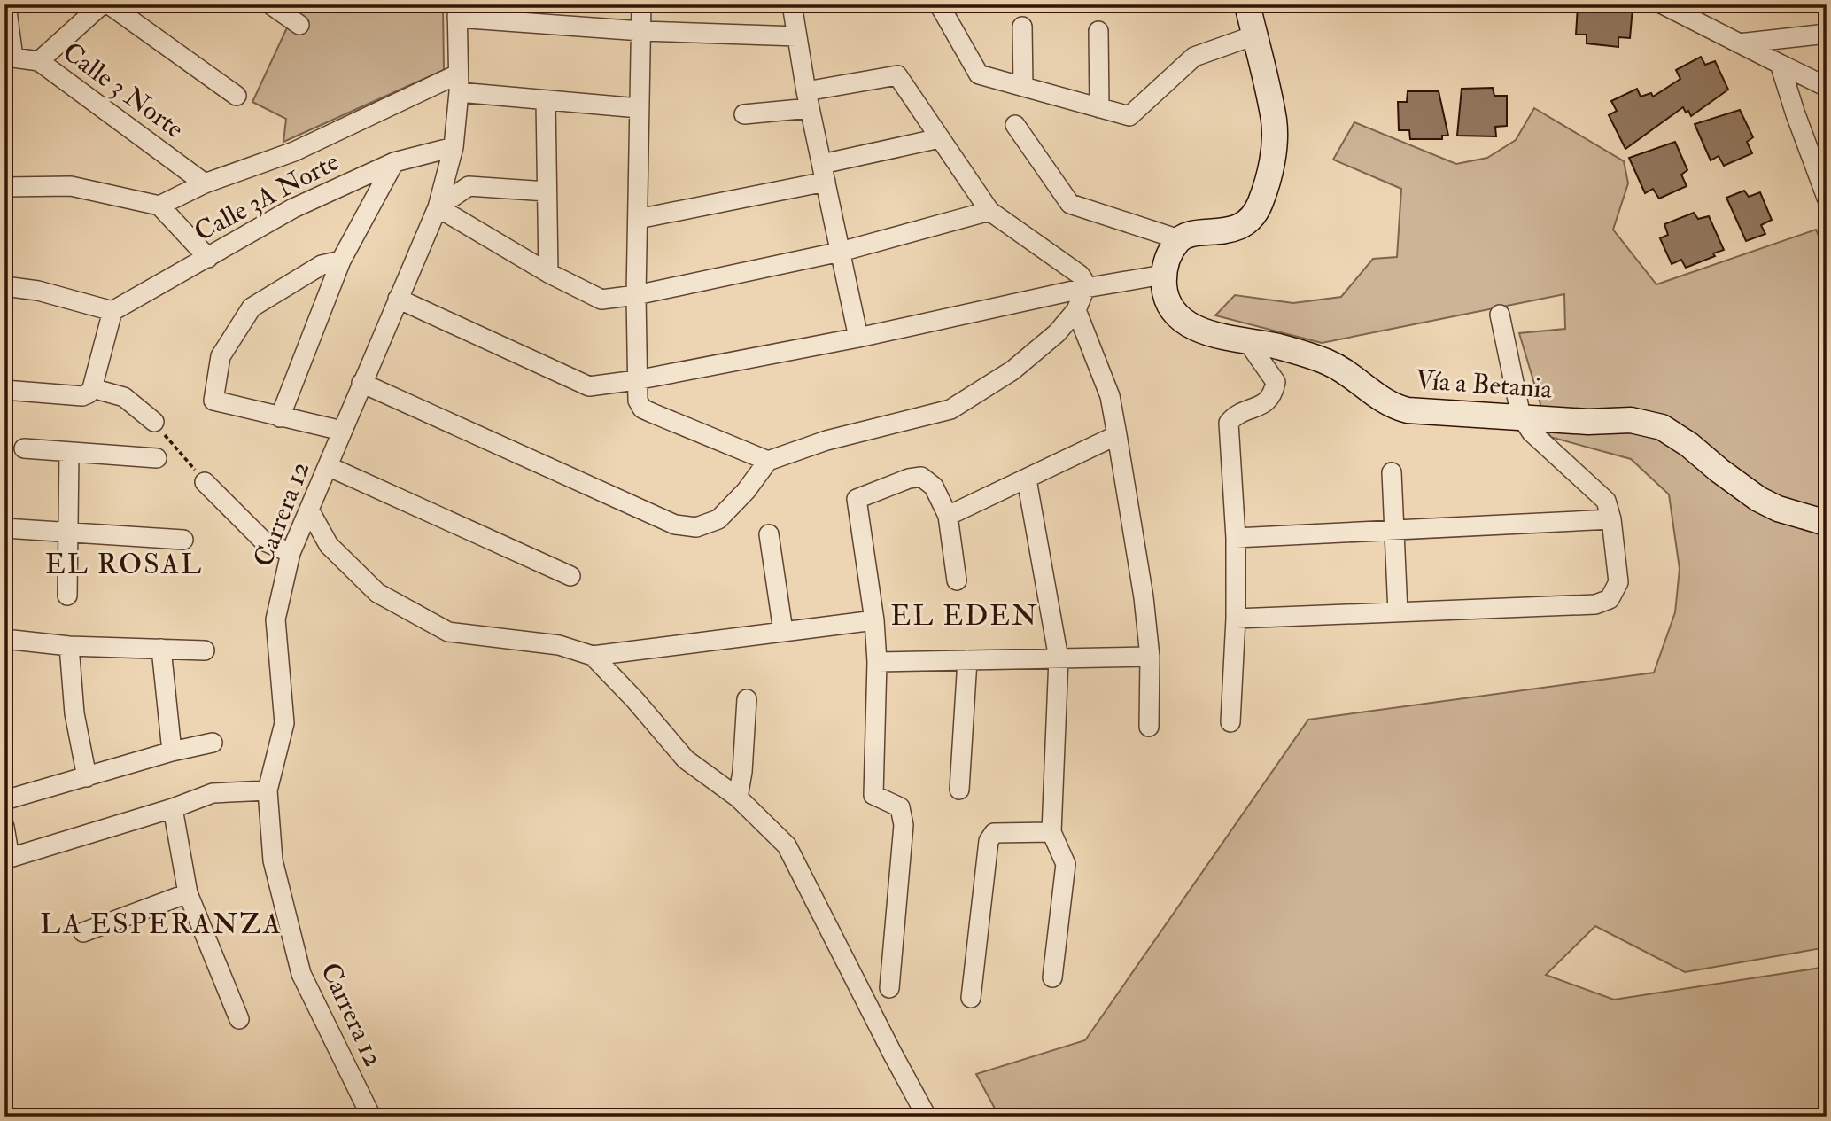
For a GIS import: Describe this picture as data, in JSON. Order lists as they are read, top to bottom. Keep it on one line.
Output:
{"streets":{"street":["Calle 3 Norte","Calle 3A Norte","Vía a Betania","Carrera 12"]},"crossings":[["Calle 3A Norte","Carrera 12"]],"districts":["EL ROSAL","EL EDEN","LA ESPERANZA"]}
